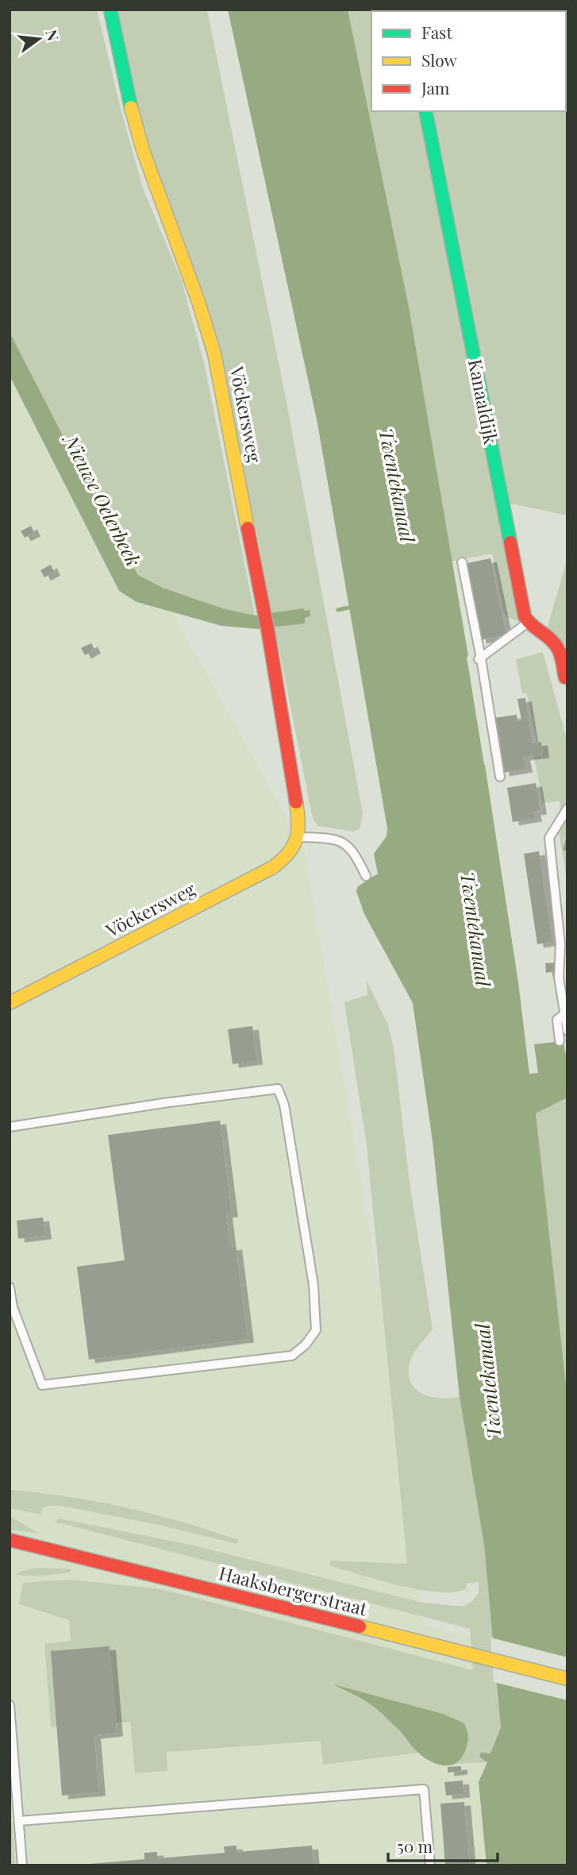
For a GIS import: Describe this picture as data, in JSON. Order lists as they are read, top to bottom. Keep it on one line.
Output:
{"streets":{"street":["Kanaaldijk","Vöckersweg","Haaksbergerstraat"]},"water":["Twentekanaal","Nieuwe Oelerbeek"],"legend":["Fast","Slow","Jam"],"scale_bar":"50 m","north":"right"}
